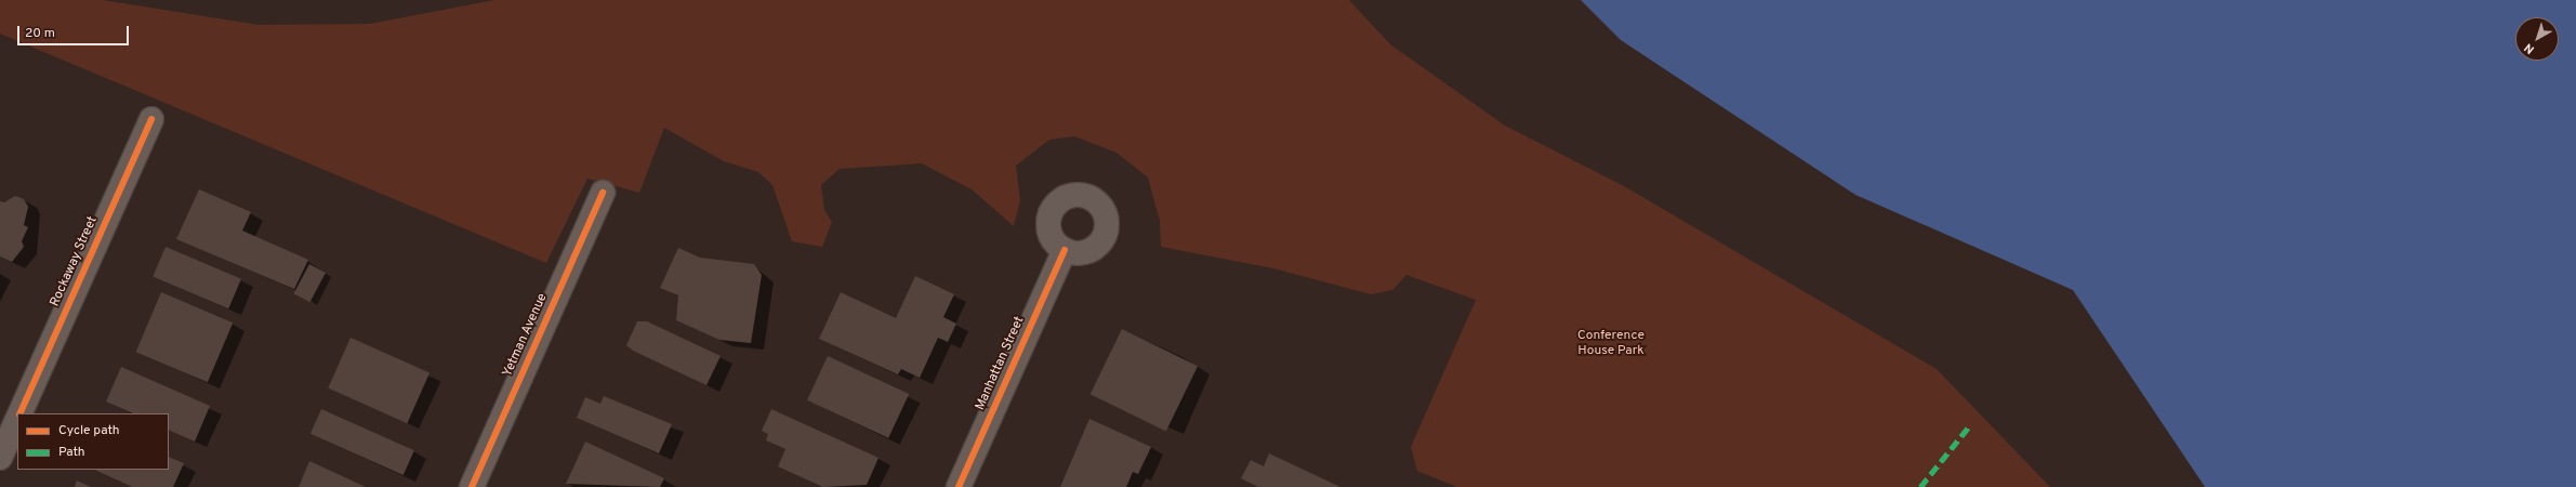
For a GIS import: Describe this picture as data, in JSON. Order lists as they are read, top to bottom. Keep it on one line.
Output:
{"streets":{"street":["Rockaway Street","Yetman Avenue","Manhattan Street"]},"parks":["Conference House Park"],"legend":["Cycle path","Path"],"scale_bar":"20 m","north":"bottom left"}
